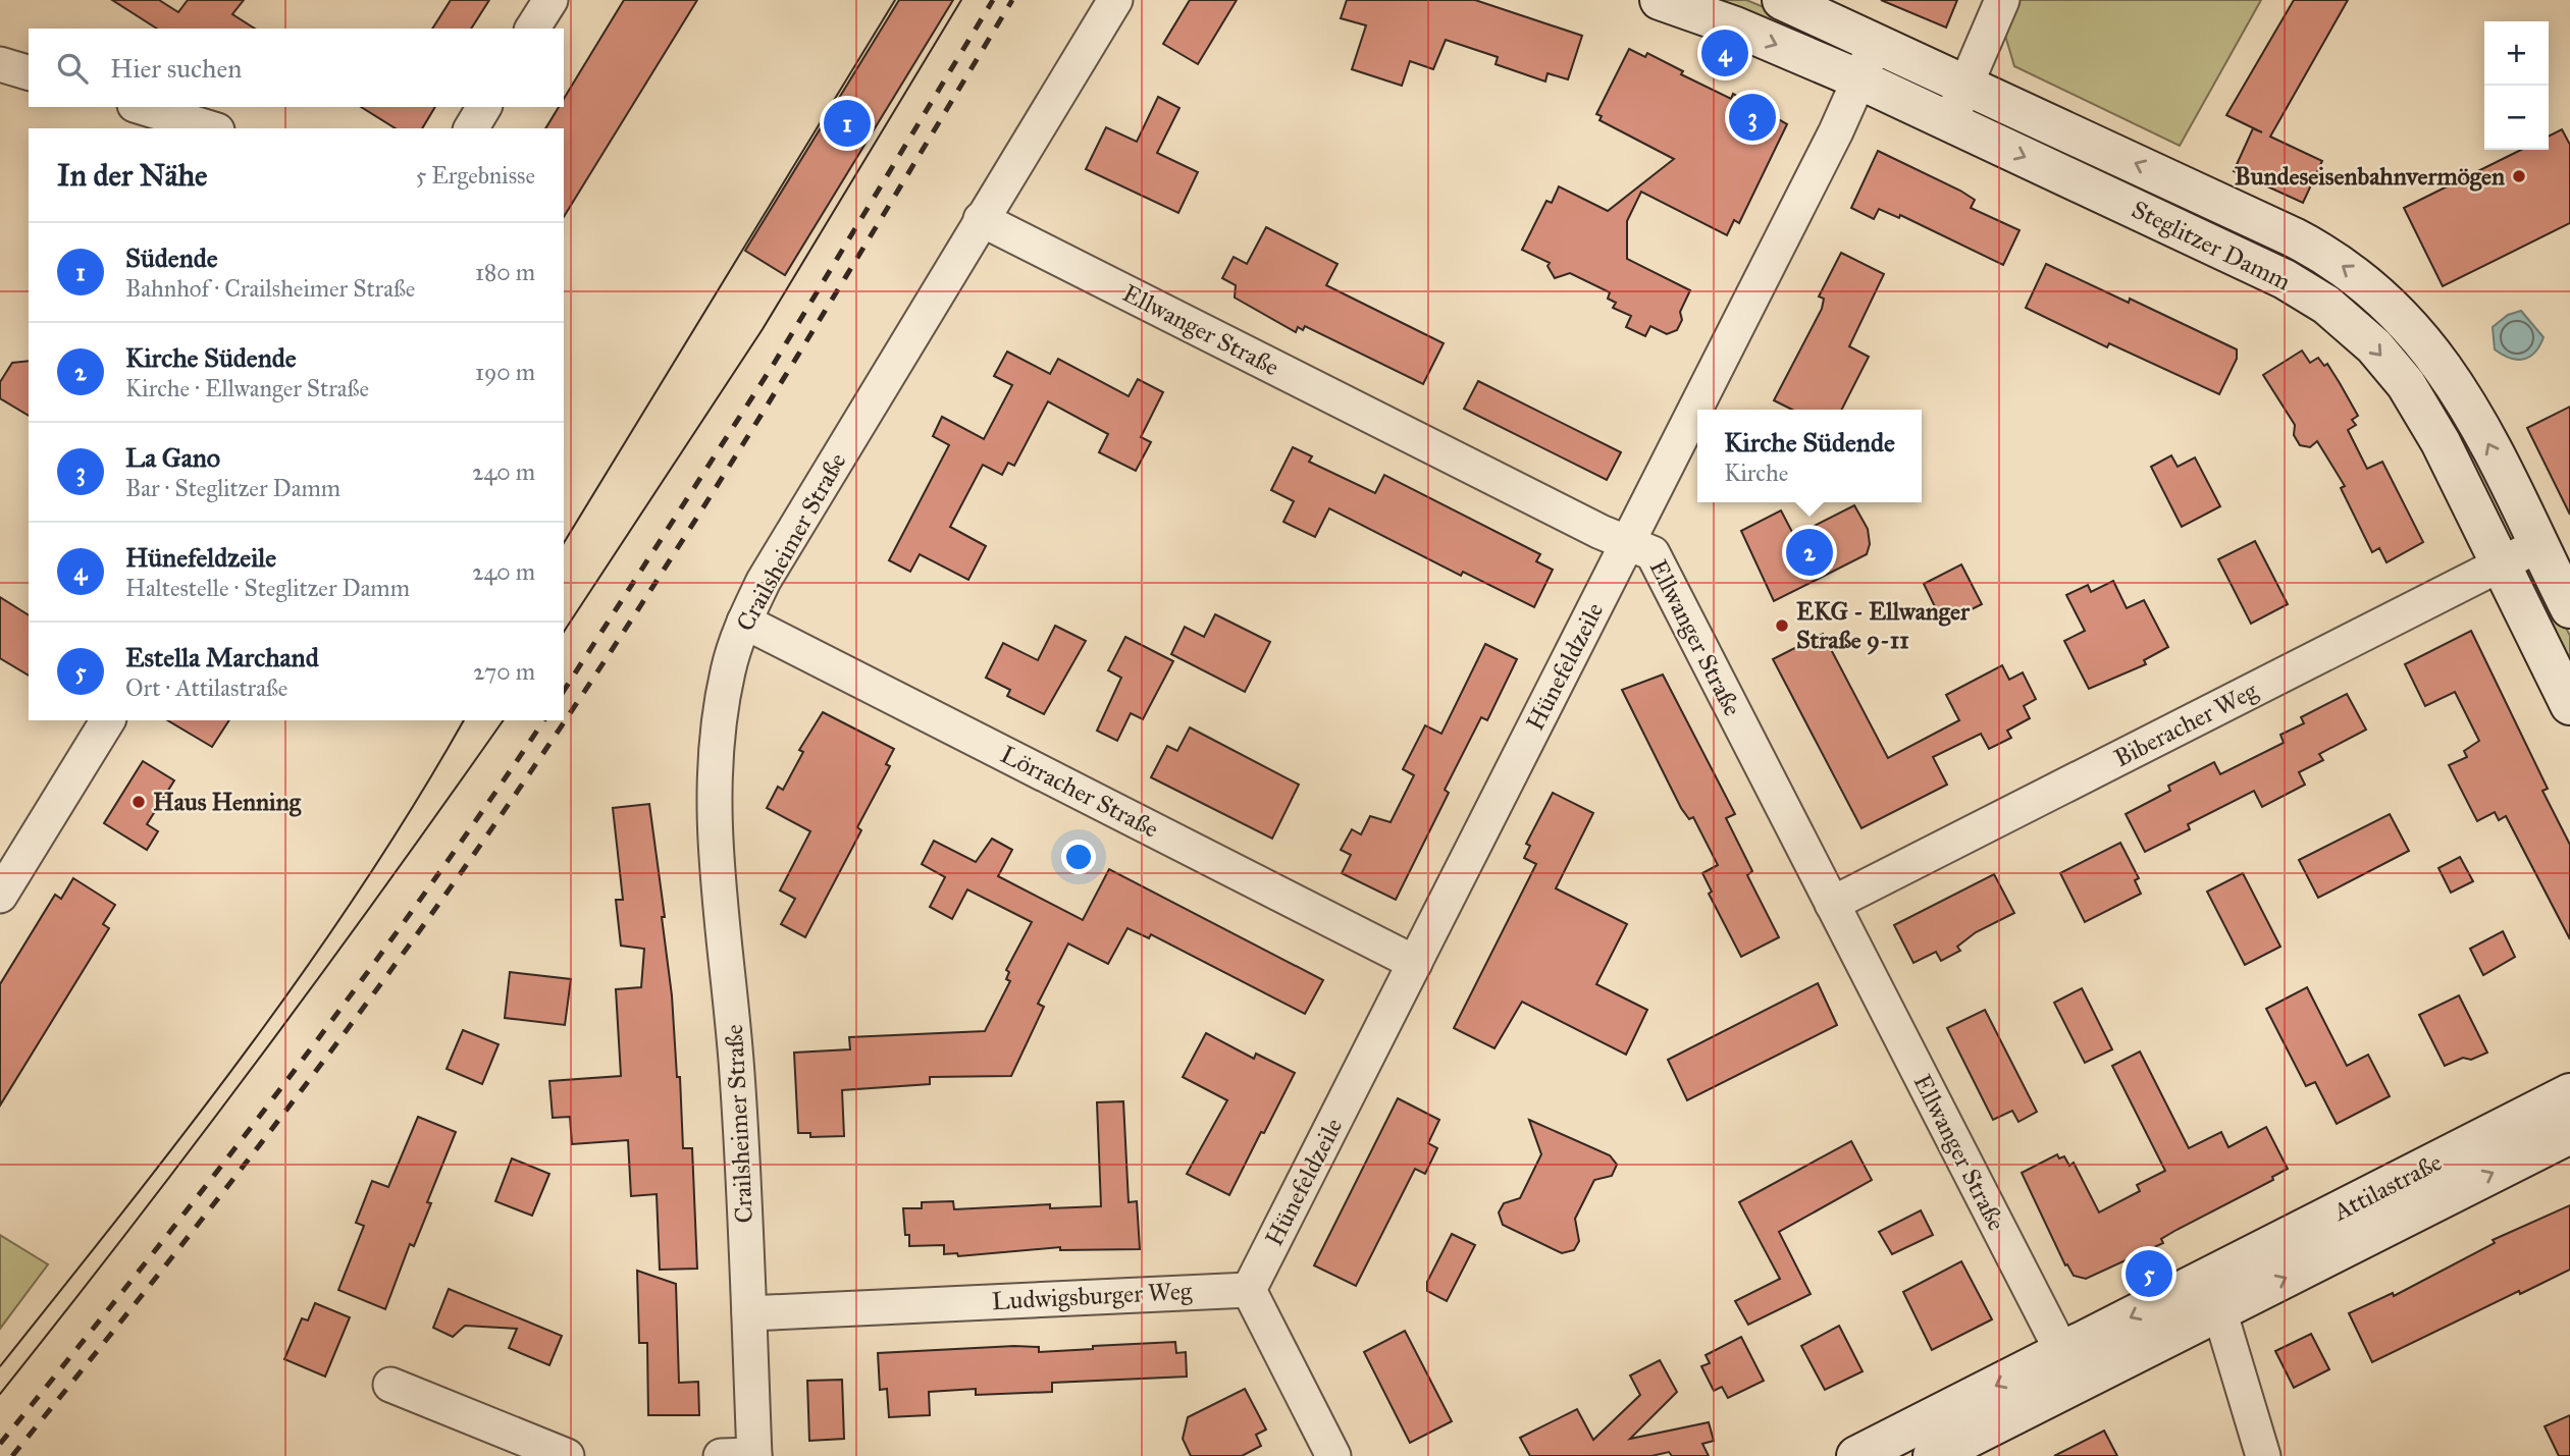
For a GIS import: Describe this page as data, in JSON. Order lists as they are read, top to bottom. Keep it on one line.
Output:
{"streets":{"main road":["Steglitzer Damm","Attilastraße"],"street":["Ellwanger Straße","Crailsheimer Straße","Hünefeldzeile","Biberacher Weg","Lörracher Straße","Ludwigsburger Weg"]},"crossings":[["Steglitzer Damm","Hünefeldzeile"],["Steglitzer Damm","Biberacher Weg"],["Ellwanger Straße","Crailsheimer Straße"],["Ellwanger Straße","Hünefeldzeile"],["Ellwanger Straße","Biberacher Weg"],["Ellwanger Straße","Attilastraße"],["Crailsheimer Straße","Lörracher Straße"],["Crailsheimer Straße","Ludwigsburger Weg"],["Hünefeldzeile","Lörracher Straße"],["Hünefeldzeile","Ludwigsburger Weg"]],"places":["Bundeseisenbahnvermögen","EKG - Ellwanger Straße 9-11","Haus Henning"],"page":{"map_buttons":["+","−"],"pins":["4","3","1","2","5"],"search":"Hier suchen","heading":["In der Nähe","5 Ergebnisse"],"list":[{"mark":"1","name":"Südende","note":"Bahnhof · Crailsheimer Straße","value":"180 m"},{"mark":"2","name":"Kirche Südende","note":"Kirche · Ellwanger Straße","value":"190 m"},{"mark":"3","name":"La Gano","note":"Bar · Steglitzer Damm","value":"240 m"},{"mark":"4","name":"Hünefeldzeile","note":"Haltestelle · Steglitzer Damm","value":"240 m"},{"mark":"5","name":"Estella Marchand","note":"Ort · Attilastraße","value":"270 m"}],"popup":["Kirche Südende","Kirche"]}}
